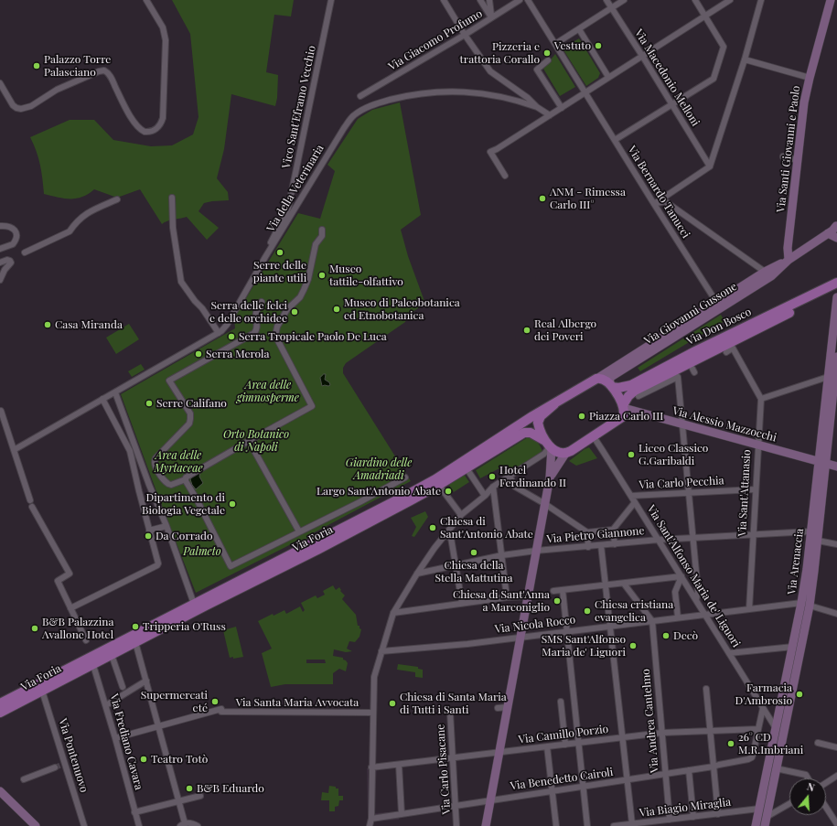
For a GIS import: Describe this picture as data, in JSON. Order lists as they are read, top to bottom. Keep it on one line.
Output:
{"streets":{"main road":["Via Santi Giovanni e Paolo","Via Giovanni Gussone","Via Don Bosco","Via Alessio Mazzocchi","Via Foria","Via Arenaccia"],"street":["Via Giacomo Profumo","Via Macedonio Melloni","Vico Sant'Eframo Vecchio","Via della Veterinaria","Via Bernardo Tanucci","Via Carlo Pecchia","Via Sant'Attanasio","Via Pietro Giannone","Via Sant'Alfonso Maria de' Liguori","Via Nicola Rocco","Via Santa Maria Avvocata","Via Andrea Cantelmo","Via Camillo Porzio","Via Frediano Cavara","Via Pontenuovo","Via Carlo Pisacane","Via Benedetto Cairoli","Via Biagio Miraglia"]},"crossings":[["Vico Sant'Eframo Vecchio","Via della Veterinaria"],["Via Santi Giovanni e Paolo","Via Giovanni Gussone"],["Via Bernardo Tanucci","Via Giovanni Gussone"],["Via Giovanni Gussone","Via Don Bosco"],["Via Don Bosco","Via Alessio Mazzocchi"],["Via Alessio Mazzocchi","Via Sant'Attanasio"],["Via Alessio Mazzocchi","Via Arenaccia"],["Via Carlo Pecchia","Via Sant'Attanasio"],["Via Carlo Pecchia","Via Sant'Alfonso Maria de' Liguori"],["Via Sant'Attanasio","Via Pietro Giannone"],["Via Sant'Attanasio","Via Nicola Rocco"],["Via Pietro Giannone","Via Arenaccia"],["Via Pietro Giannone","Via Sant'Alfonso Maria de' Liguori"],["Via Foria","Via Frediano Cavara"],["Via Foria","Via Pontenuovo"],["Via Arenaccia","Via Sant'Alfonso Maria de' Liguori"],["Via Arenaccia","Via Nicola Rocco"],["Via Arenaccia","Via Biagio Miraglia"],["Via Sant'Alfonso Maria de' Liguori","Via Nicola Rocco"],["Via Nicola Rocco","Via Andrea Cantelmo"],["Via Santa Maria Avvocata","Via Frediano Cavara"],["Via Andrea Cantelmo","Via Camillo Porzio"],["Via Andrea Cantelmo","Via Benedetto Cairoli"],["Via Andrea Cantelmo","Via Biagio Miraglia"],["Via Camillo Porzio","Via Carlo Pisacane"],["Via Camillo Porzio","Via Benedetto Cairoli"],["Via Carlo Pisacane","Via Benedetto Cairoli"]],"parks":["Area delle gimnosperme","Orto Botanico di Napoli","Area delle Myrtaceae","Giardino delle Amadriadi","Palmeto"],"places":["Vestuto","Pizzeria e trattoria Corallo","Palazzo Torre Palasciano","ANM - Rimessa Carlo III°","Serre delle piante utili","Museo tattile-olfattivo","Museo di Paleobotanica ed Etnobotanica","Serra delle felci e delle orchidee","Casa Miranda","Real Albergo dei Poveri","Serra Tropicale Paolo De Luca","Serra Merola","Serre Califano","Piazza Carlo III","Liceo Classico G.Garibaldi","Hotel Ferdinando II","Largo Sant'Antonio Abate","Dipartimento di Biologia Vegetale","Chiesa di Sant'Antonio Abate","Da Corrado","Chiesa della Stella Mattutina","Chiesa di Sant'Anna a Marconiglio","Chiesa cristiana evangelica","Tripperia O'Russ","B&B Palazzina Avallone Hotel","Decò","SMS Sant'Alfonso Maria de' Liguori","Farmacia D'Ambrosio","Supermercati eté","Chiesa di Santa Maria di Tutti i Santi","26° CD M.R.Imbriani","Teatro Totò","B&B Eduardo"],"north":"top"}
